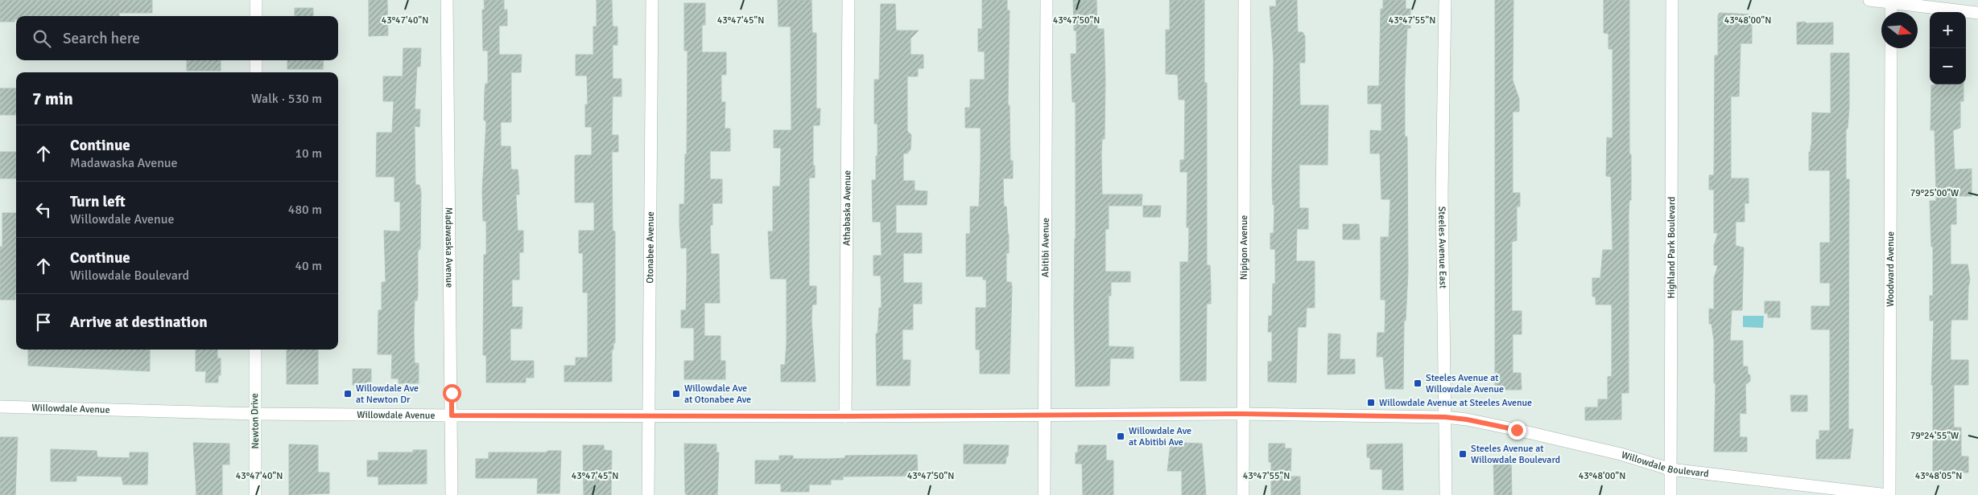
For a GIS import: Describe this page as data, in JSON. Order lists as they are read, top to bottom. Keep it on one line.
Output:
{"streets":{"street":["Athabaska Avenue","Madawaska Avenue","Otonabee Avenue","Abitibi Avenue","Nipigon Avenue","Steeles Avenue East","Highland Park Boulevard","Woodward Avenue","Willowdale Avenue","Newton Drive","Willowdale Boulevard"]},"crossings":[["Athabaska Avenue","Willowdale Avenue"],["Madawaska Avenue","Willowdale Avenue"],["Otonabee Avenue","Willowdale Avenue"],["Abitibi Avenue","Willowdale Avenue"],["Nipigon Avenue","Willowdale Avenue"],["Steeles Avenue East","Willowdale Avenue"],["Steeles Avenue East","Willowdale Boulevard"],["Highland Park Boulevard","Willowdale Boulevard"],["Woodward Avenue","Willowdale Boulevard"],["Willowdale Avenue","Newton Drive"],["Willowdale Avenue","Willowdale Boulevard"]],"places":{"transit":["Steeles Avenue at Willowdale Avenue","Willowdale Ave at Newton Dr","Willowdale Ave at Otonabee Ave","Willowdale Avenue at Steeles Avenue","Willowdale Ave at Abitibi Ave","Steeles Avenue at Willowdale Boulevard"]},"north":"right","page":{"map_buttons":["+","−"],"search":"Search here","heading":["7 min","Walk · 530 m"],"list":[["Continue","Madawaska Avenue","10 m"],["Turn left","Willowdale Avenue","480 m"],["Continue","Willowdale Boulevard","40 m"],"Arrive at destination"]},"coordinates":["43°47'40\"N","43°47'45\"N","43°47'50\"N","43°47'55\"N","43°48'00\"N","79°25'00\"W","79°24'55\"W","43°48'05\"N"]}
